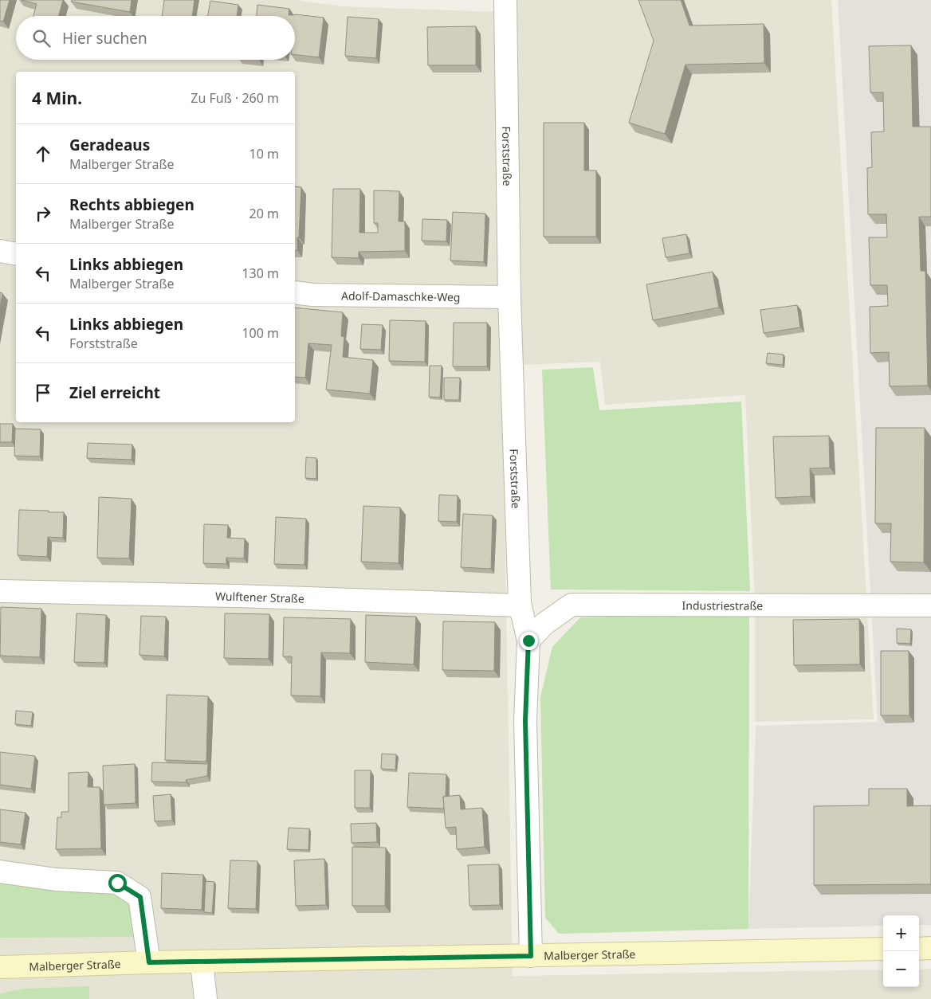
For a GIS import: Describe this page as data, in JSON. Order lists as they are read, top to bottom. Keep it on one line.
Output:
{"streets":{"street":["Forststraße","Adolf-Damaschke-Weg","Wulftener Straße","Industriestraße","Malberger Straße"]},"crossings":[["Forststraße","Adolf-Damaschke-Weg"],["Forststraße","Wulftener Straße"],["Forststraße","Industriestraße"],["Forststraße","Malberger Straße"]],"page":{"search":"Hier suchen","heading":["4 Min.","Zu Fuß · 260 m"],"list":[["Geradeaus","Malberger Straße","10 m"],["Rechts abbiegen","Malberger Straße","20 m"],["Links abbiegen","Malberger Straße","130 m"],["Links abbiegen","Forststraße","100 m"],"Ziel erreicht"],"map_buttons":["+","−"]}}
